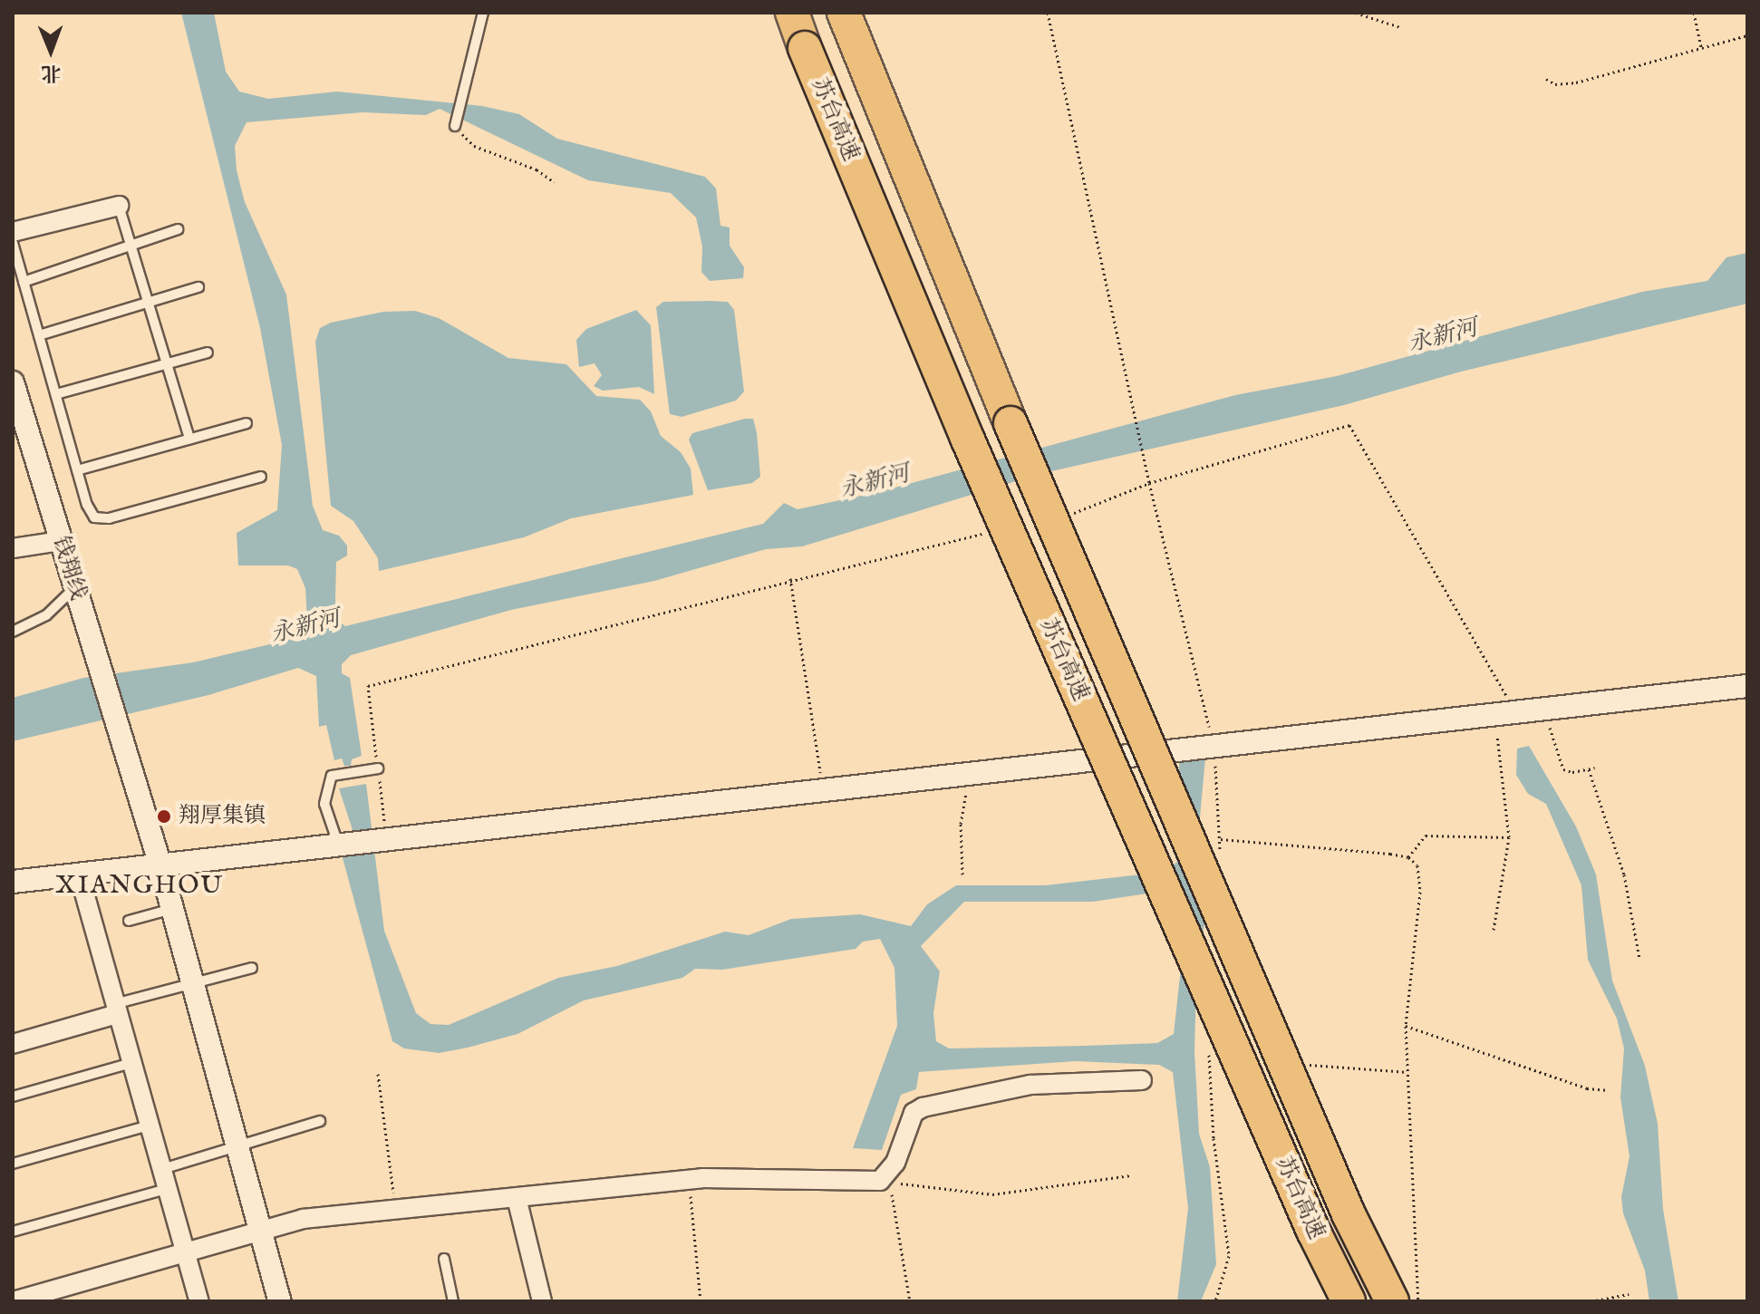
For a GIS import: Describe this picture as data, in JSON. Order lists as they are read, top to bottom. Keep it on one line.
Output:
{"streets":{"highway":["苏台高速"],"street":["钱翔线"]},"districts":["XIANGHOU"],"water":["永新河"],"places":["翔厚集镇"],"north":"bottom"}
